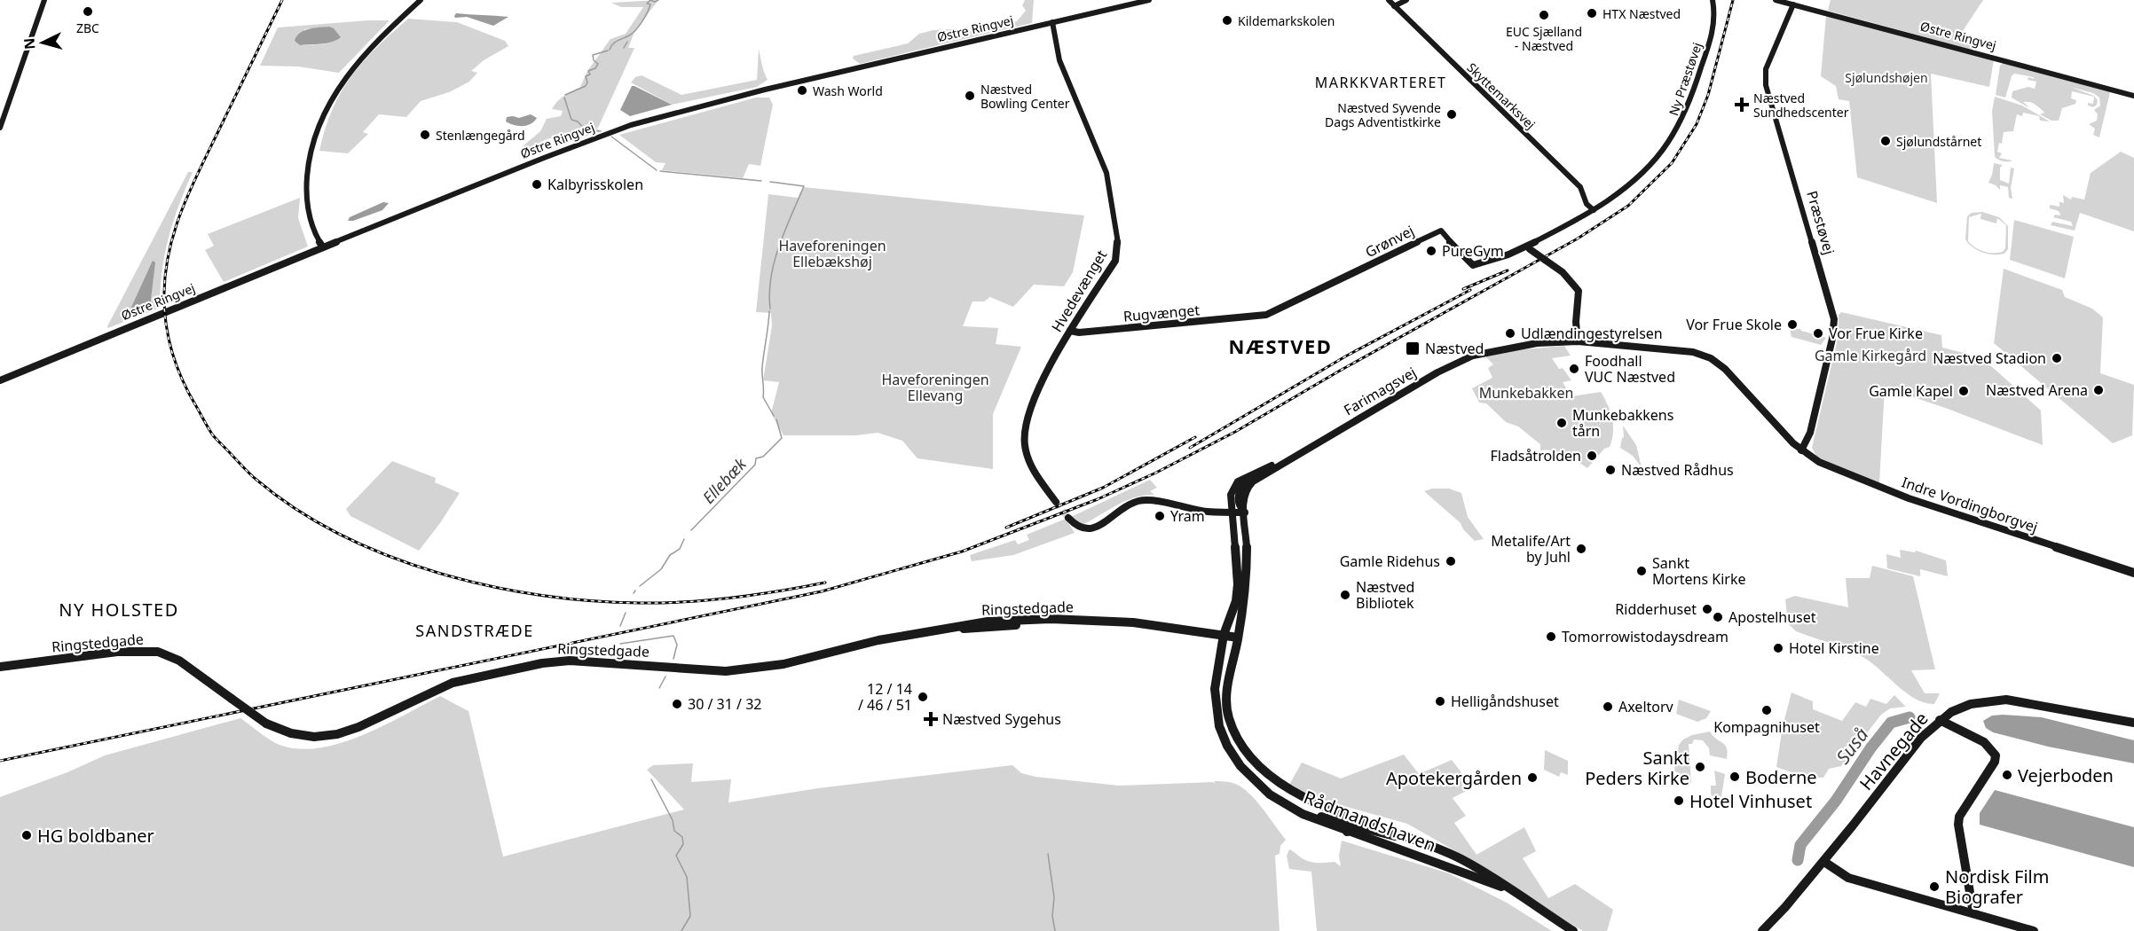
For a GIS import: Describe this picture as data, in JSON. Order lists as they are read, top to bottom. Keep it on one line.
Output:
{"streets":{"street":["Østre Ringvej","Ny Præstøvej","Skyttemarksvej","Præstøvej","Grønvej","Hvedevænget","Rugvænget","Farimagsvej","Indre Vordingborgvej","Ringstedgade","Havnegade","Rådmandshaven"]},"crossings":[["Østre Ringvej","Præstøvej"],["Østre Ringvej","Hvedevænget"],["Ny Præstøvej","Skyttemarksvej"],["Ny Præstøvej","Grønvej"],["Præstøvej","Farimagsvej"],["Præstøvej","Indre Vordingborgvej"],["Grønvej","Rugvænget"],["Hvedevænget","Rugvænget"],["Farimagsvej","Indre Vordingborgvej"],["Farimagsvej","Ringstedgade"],["Farimagsvej","Rådmandshaven"],["Ringstedgade","Rådmandshaven"]],"districts":["MARKKVARTERET","NÆSTVED","NY HOLSTED","SANDSTRÆDE"],"water":["Ellebæk","Suså"],"parks":["Sjølundshøjen","Haveforeningen Ellebækshøj","Gamle Kirkegård","Haveforeningen Ellevang","Munkebakken"],"places":{"other":["ZBC","HTX Næstved","EUC Sjælland - Næstved","Kildemarkskolen","Wash World","Næstved Bowling Center","Næstved Syvende Dags Adventistkirke","Stenlængegård","Sjølundstårnet","Kalbyrisskolen","PureGym","Vor Frue Skole","Udlændingestyrelsen","Vor Frue Kirke","Næstved Stadion","Foodhall VUC Næstved","Næstved Arena","Gamle Kapel","Munkebakkens tårn","Fladsåtrolden","Næstved Rådhus","Yram","Metalife/Art by Juhl","Gamle Ridehus","Sankt Mortens Kirke","Næstved Bibliotek","Ridderhuset","Apostelhuset","Tomorrowistodaysdream","Hotel Kirstine","12 / 14 / 46 / 51","Helligåndshuset","30 / 31 / 32","Axeltorv","Kompagnihuset","Sankt Peders Kirke","Vejerboden","Boderne","Apotekergården","Hotel Vinhuset","HG boldbaner","Nordisk Film Biografer"],"health":["Næstved Sundhedscenter","Næstved Sygehus"],"transit":["Næstved"]},"north":"left"}
